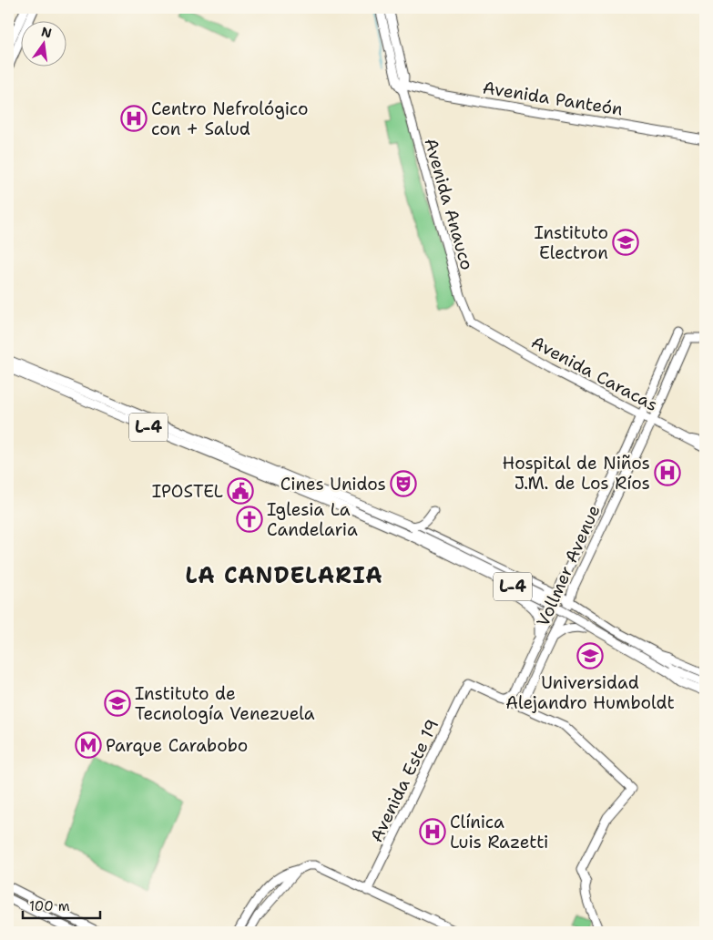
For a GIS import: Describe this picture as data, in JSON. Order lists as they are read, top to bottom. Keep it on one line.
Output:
{"streets":{"main road":["Avenida Panteón","Avenida Anauco","Avenida Caracas","L-4","Vollmer Avenue","Avenida Este 19"]},"crossings":[["Avenida Panteón","Avenida Anauco"],["Avenida Anauco","Avenida Caracas"],["Avenida Caracas","Vollmer Avenue"],["L-4","Vollmer Avenue"],["Vollmer Avenue","Avenida Este 19"]],"districts":["LA CANDELARIA"],"places":{"hospital":["Centro Nefrológico con + Salud","Hospital de Niños J.M. de Los Ríos","Clínica Luis Razetti"],"school or university":["Instituto Electron","Universidad Alejandro Humboldt","Instituto de Tecnología Venezuela"],"theatre":["Cines Unidos"],"public building":["IPOSTEL"],"church":["Iglesia La Candelaria"],"metro station":["Parque Carabobo"]},"scale_bar":"100 m","north":"top"}
